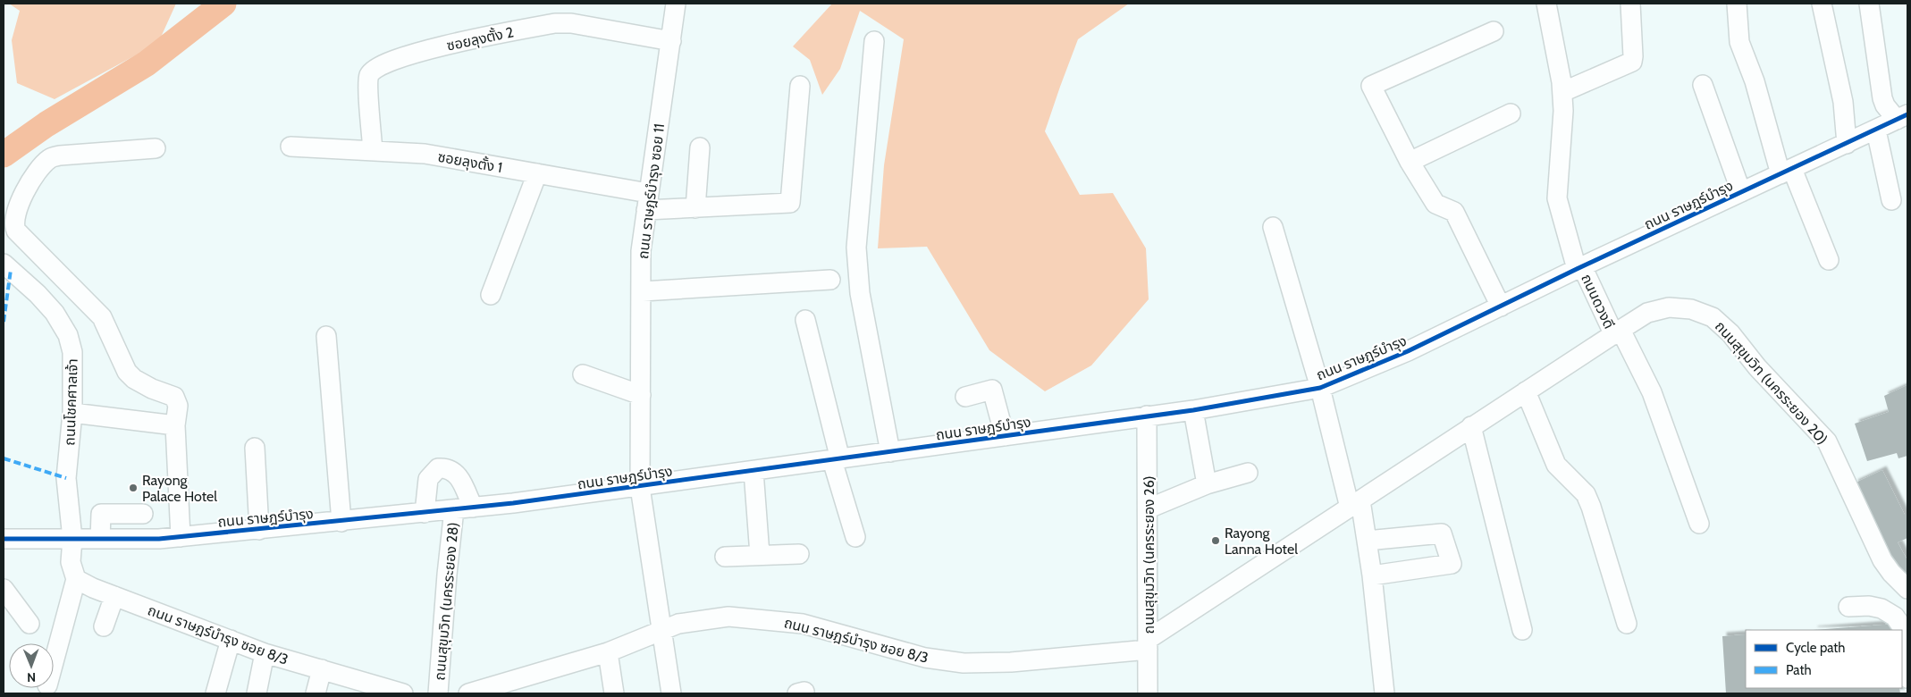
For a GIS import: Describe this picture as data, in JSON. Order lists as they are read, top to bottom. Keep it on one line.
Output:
{"streets":{"street":["ซอยลุงตั้ง 2","ซอยลุงตั้ง 1","ถนน ราษฎร์บำรุง ซอย 11","ถนน ราษฎร์บำรุง","ถนนดวงดี","ถนนสุขุมวิท (นครระยอง 20)","ถนนโชคศาลเจ้า","ถนนสุขุมวิท (นครระยอง 26)","ถนนสุขุมวิท (นครระยอง 28)","ถนน ราษฎร์บำรุง ซอย 8/3"]},"crossings":[["ซอยลุงตั้ง 2","ซอยลุงตั้ง 1"],["ซอยลุงตั้ง 2","ถนน ราษฎร์บำรุง ซอย 11"],["ซอยลุงตั้ง 1","ถนน ราษฎร์บำรุง ซอย 11"],["ถนน ราษฎร์บำรุง ซอย 11","ถนน ราษฎร์บำรุง"],["ถนน ราษฎร์บำรุง ซอย 11","ถนน ราษฎร์บำรุง ซอย 8/3"],["ถนน ราษฎร์บำรุง","ถนนดวงดี"],["ถนน ราษฎร์บำรุง","ถนนโชคศาลเจ้า"],["ถนน ราษฎร์บำรุง","ถนนสุขุมวิท (นครระยอง 26)"],["ถนน ราษฎร์บำรุง","ถนนสุขุมวิท (นครระยอง 28)"],["ถนนดวงดี","ถนนสุขุมวิท (นครระยอง 20)"],["ถนนสุขุมวิท (นครระยอง 20)","ถนนสุขุมวิท (นครระยอง 26)"],["ถนนสุขุมวิท (นครระยอง 20)","ถนน ราษฎร์บำรุง ซอย 8/3"],["ถนนสุขุมวิท (นครระยอง 26)","ถนน ราษฎร์บำรุง ซอย 8/3"]],"places":["Rayong Palace Hotel","Rayong Lanna Hotel"],"legend":["Cycle path","Path"],"north":"bottom"}
